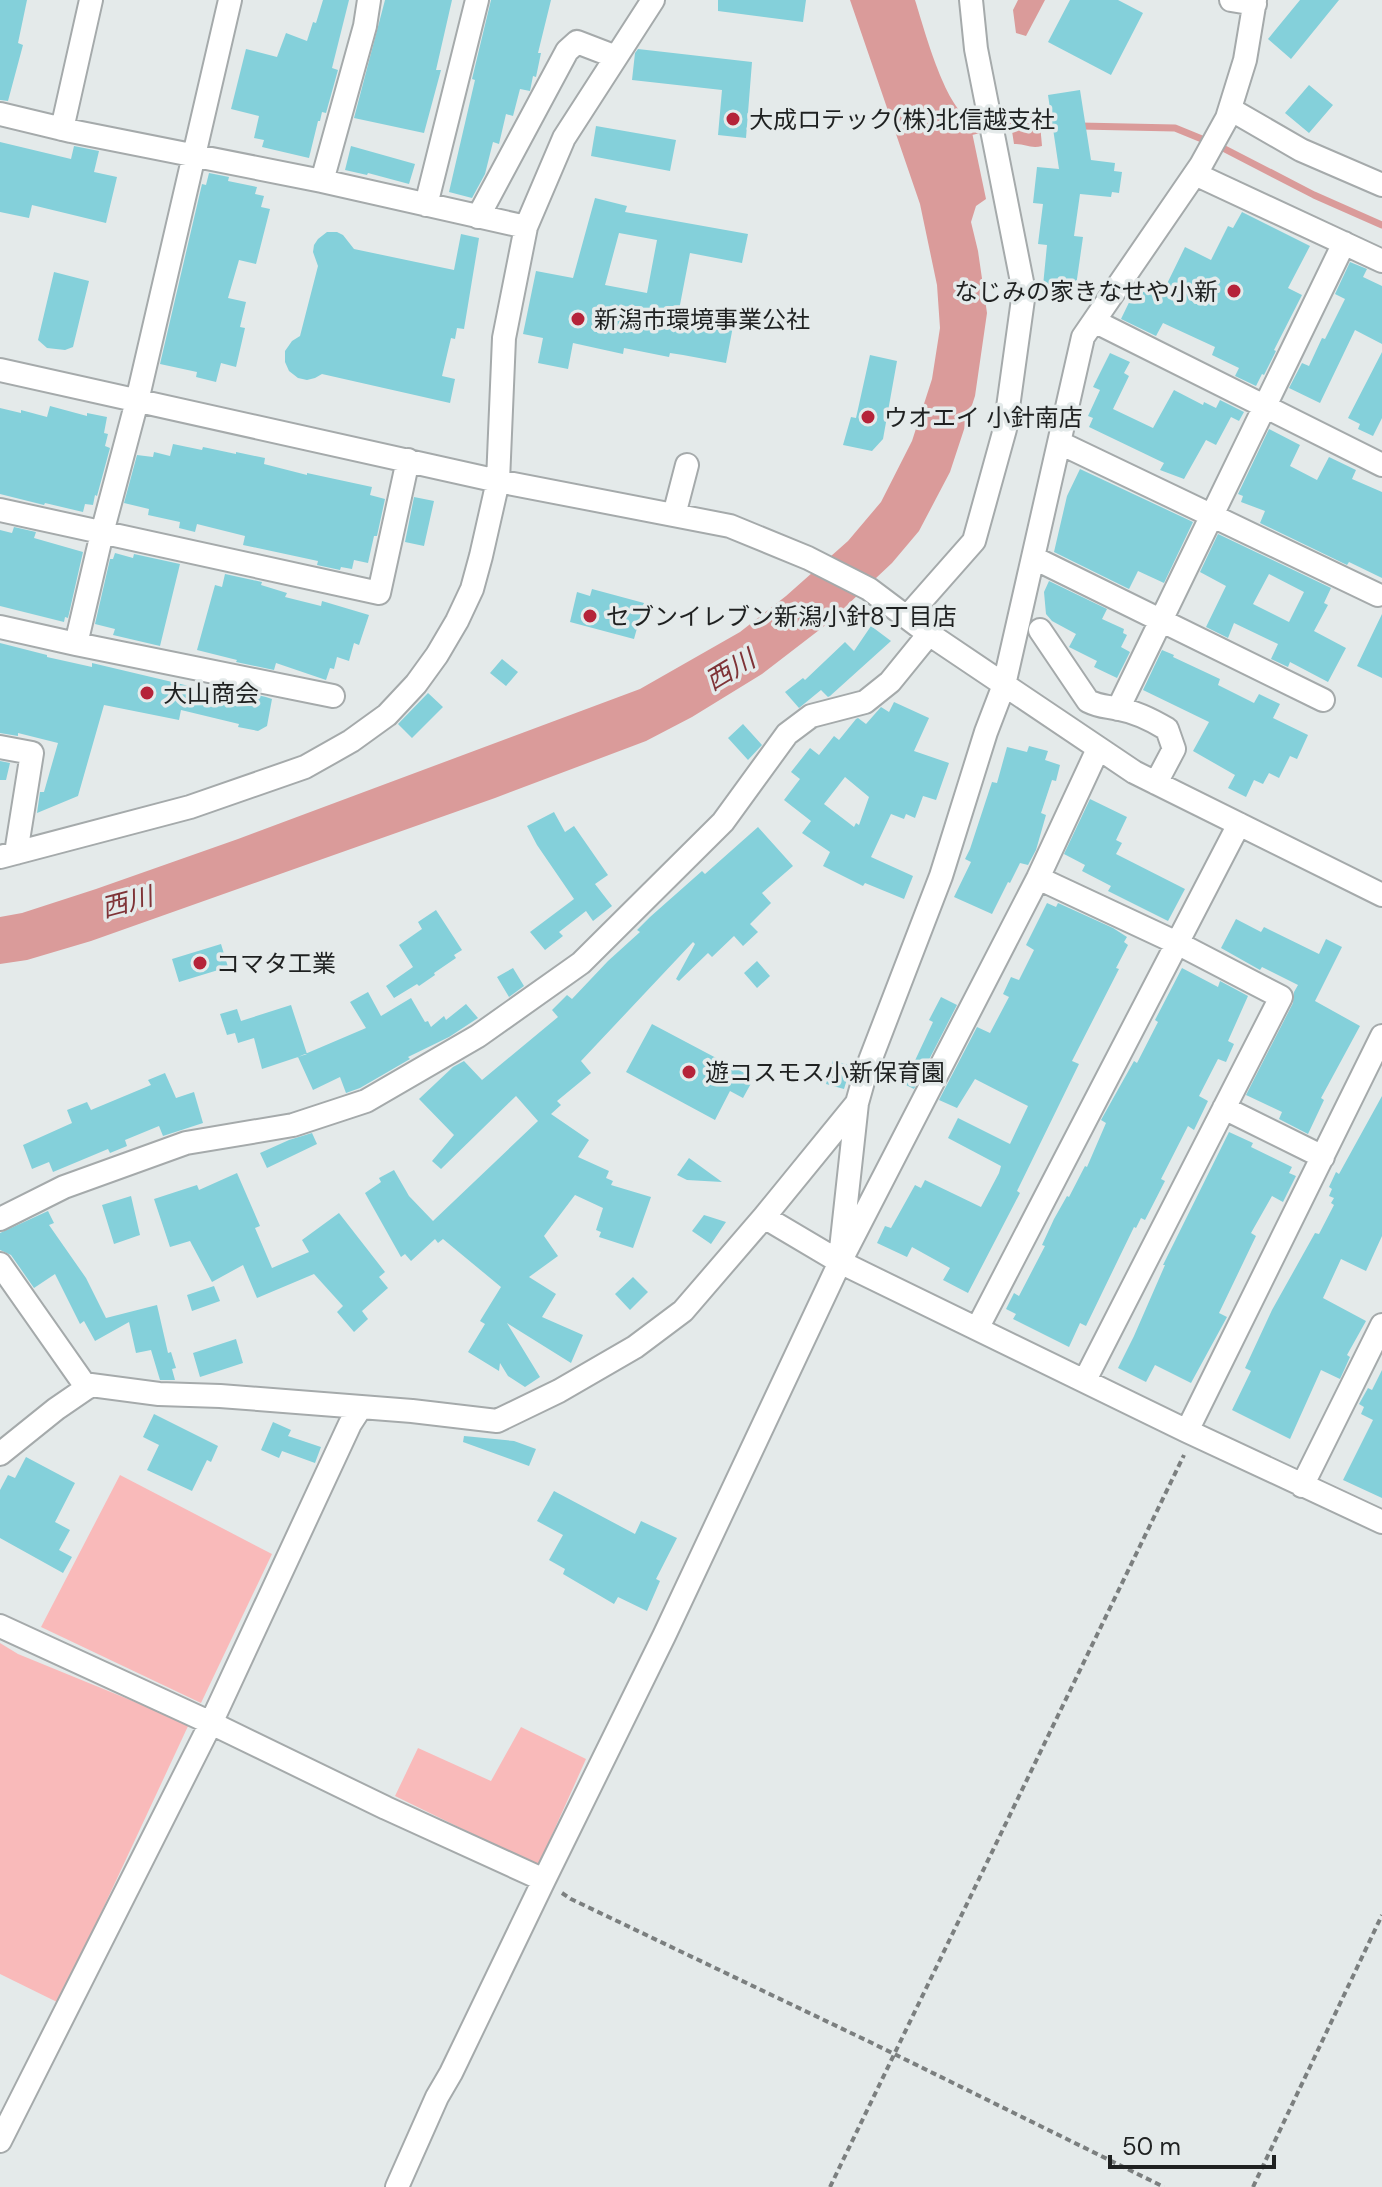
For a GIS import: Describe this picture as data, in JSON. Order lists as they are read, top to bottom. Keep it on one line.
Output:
{"water":["西川"],"places":["大成ロテック(株)北信越支社","なじみの家きなせや小新","新潟市環境事業公社","ウオエイ 小針南店","セブンイレブン新潟小針8丁目店","大山商会","コマタ工業","遊コスモス小新保育園"],"scale_bar":"50 m"}
